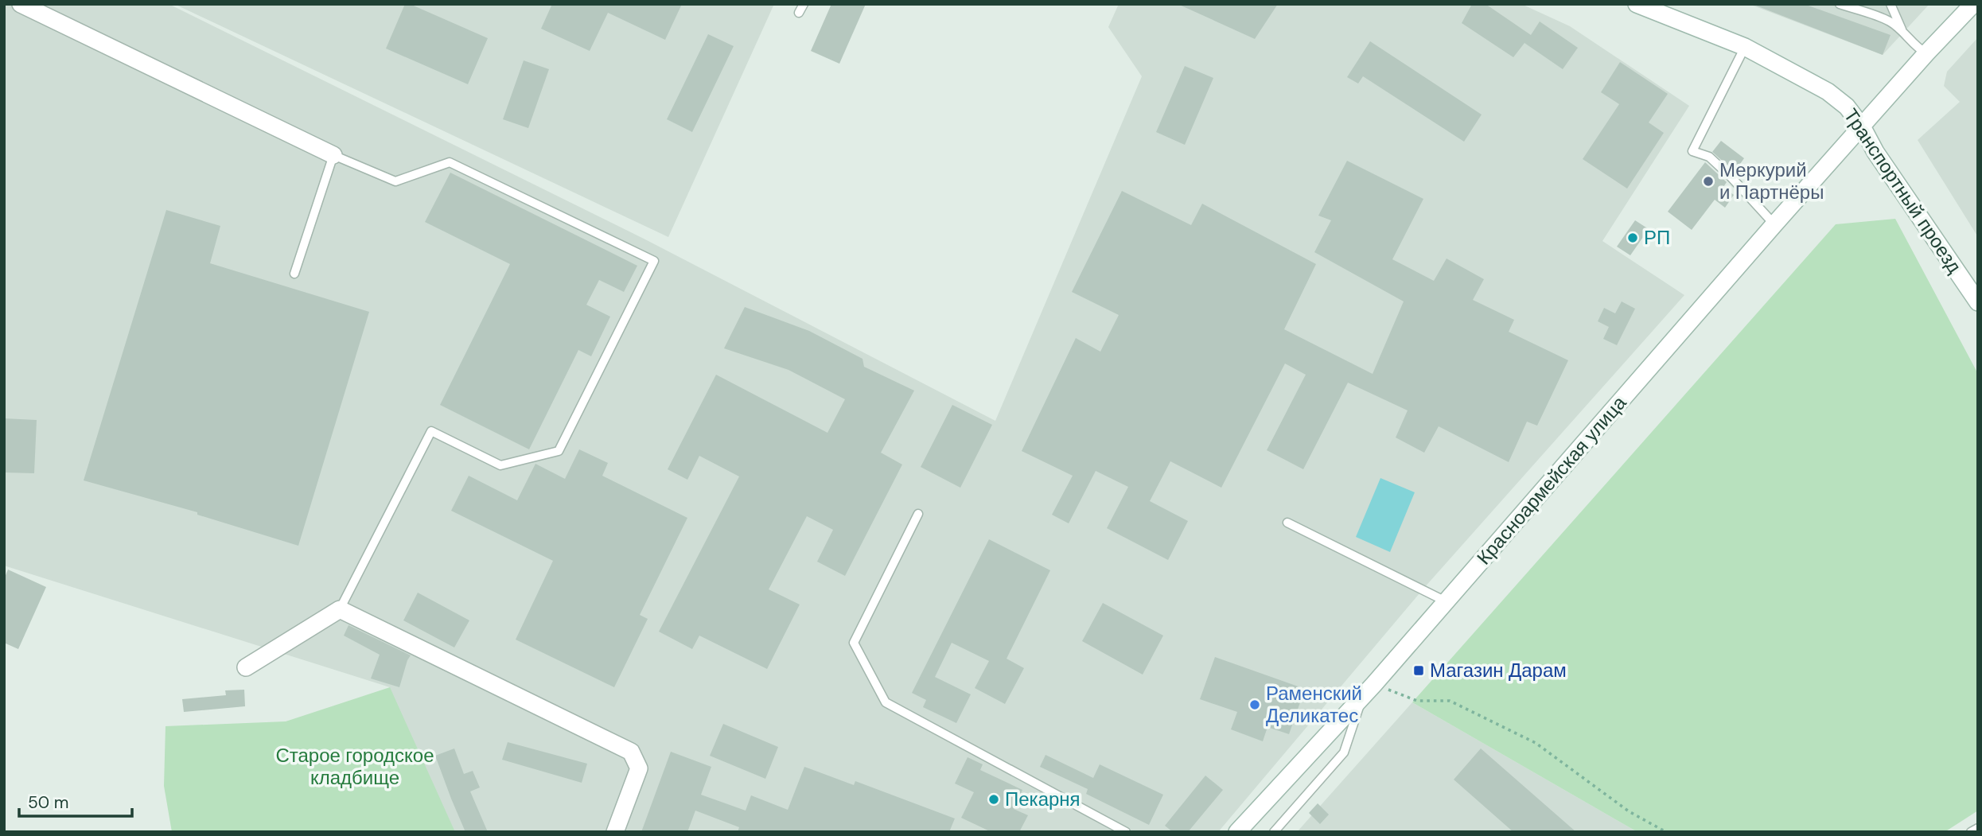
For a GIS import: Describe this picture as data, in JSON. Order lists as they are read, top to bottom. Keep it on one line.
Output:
{"streets":{"street":["Транспортный проезд","Красноармейская улица"]},"crossings":[["Транспортный проезд","Красноармейская улица"]],"parks":["Старое городское кладбище"],"places":{"other":["Меркурий и Партнёры","РП","Раменский Деликатес","Пекарня"],"transit":["Магазин Дарам"]},"scale_bar":"50 m"}
